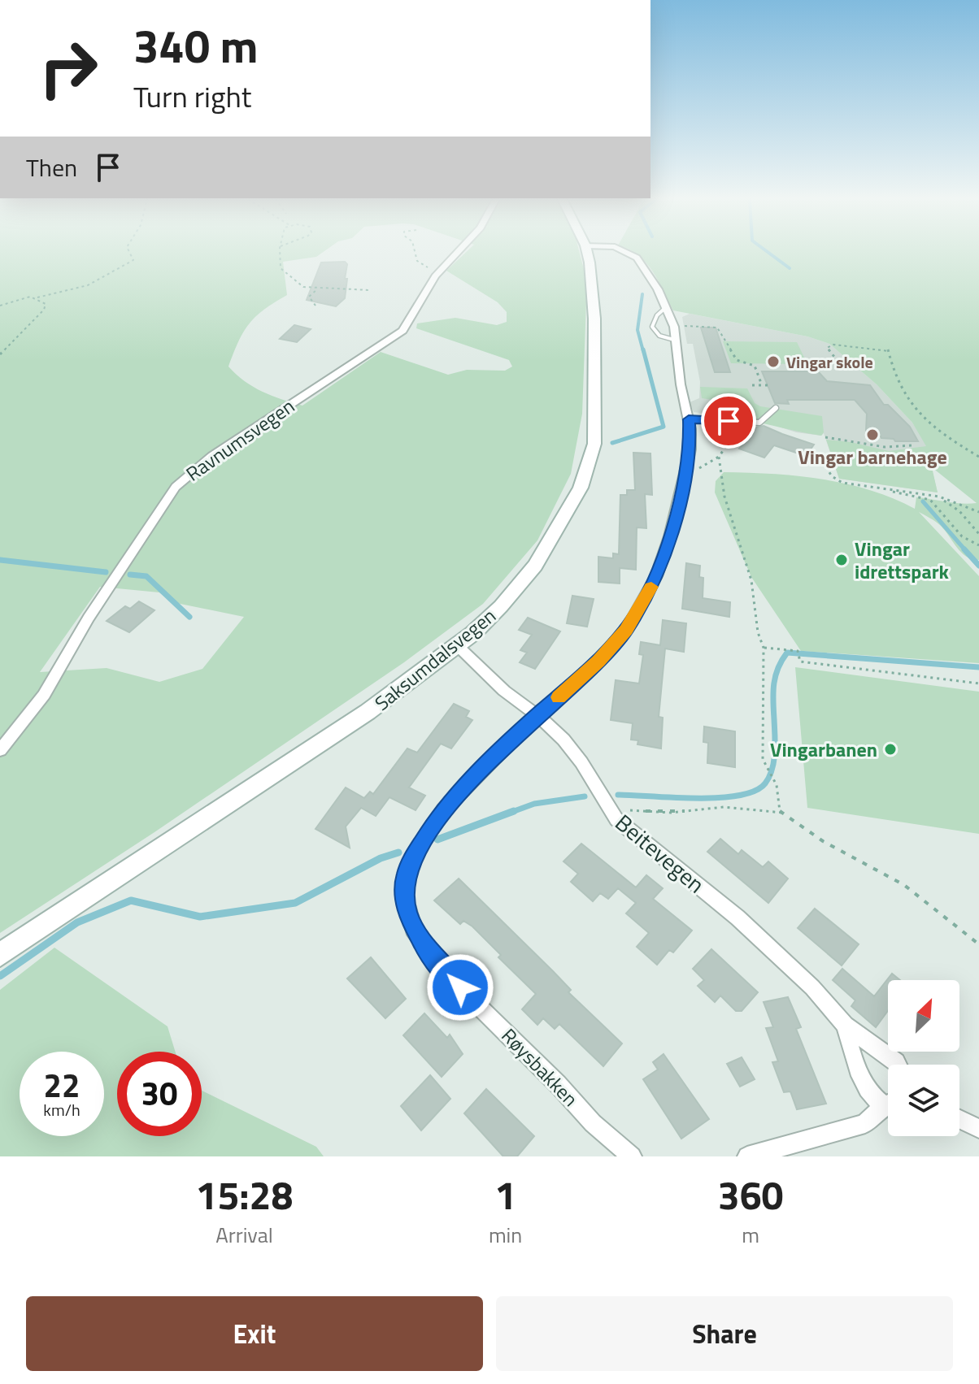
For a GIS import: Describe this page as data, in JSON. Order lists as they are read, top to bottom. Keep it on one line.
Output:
{"streets":{"main road":["Saksumdalsvegen"],"street":["Ravnumsvegen","Beitevegen","Røysbakken"]},"crossings":[["Saksumdalsvegen","Beitevegen"],["Beitevegen","Røysbakken"]],"places":["Vingar skole","Vingar barnehage","Vingar idrettspark","Vingarbanen"],"north":"top right","page":{"turn":["340 m","Turn right"],"then":"Then","speed":"22 km/h","limit":"30","eta":["15:28","Arrival","1","min","360","m"],"buttons":["Exit","Share"]}}
